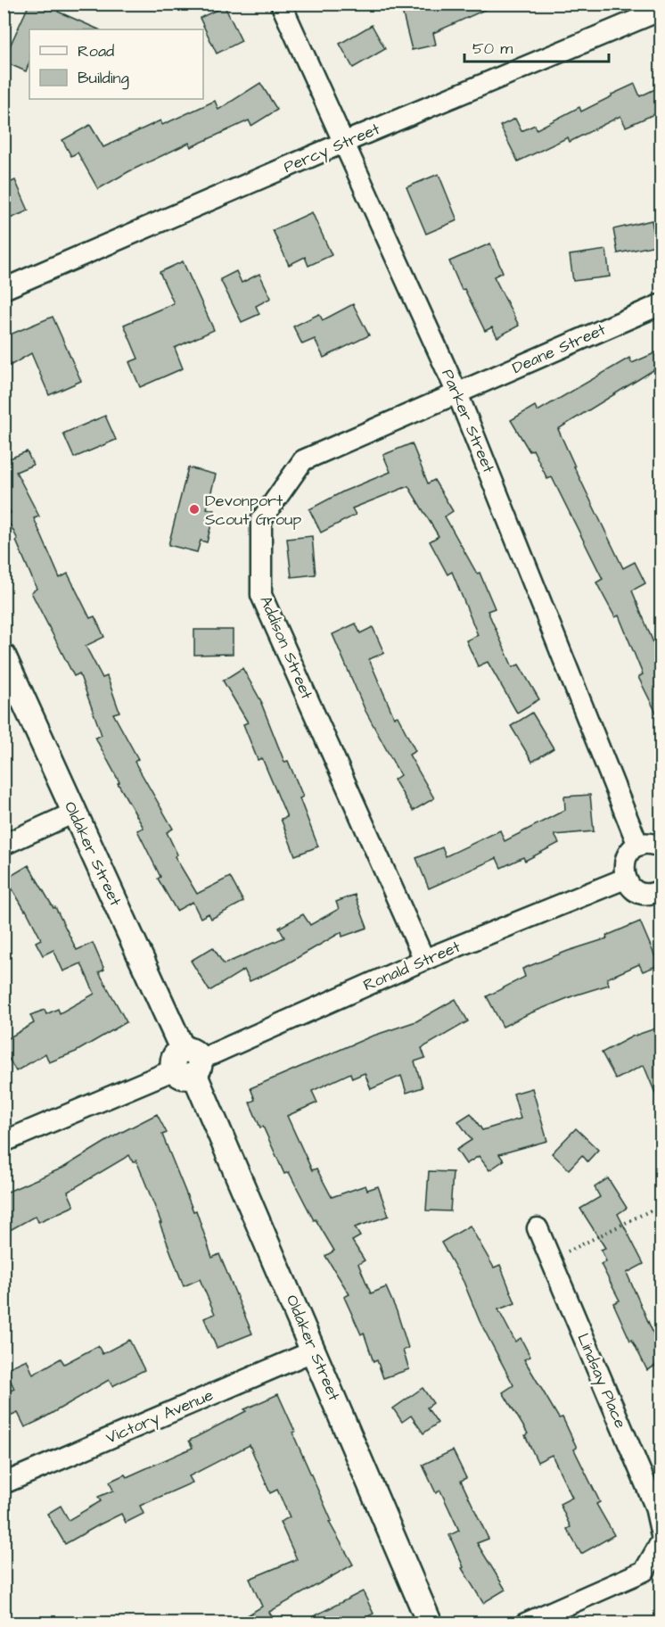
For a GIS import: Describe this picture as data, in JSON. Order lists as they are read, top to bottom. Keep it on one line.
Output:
{"streets":{"street":["Percy Street","Deane Street","Parker Street","Addison Street","Oldaker Street","Ronald Street","Lindsay Place","Victory Avenue"]},"crossings":[["Percy Street","Parker Street"],["Deane Street","Parker Street"],["Deane Street","Addison Street"],["Parker Street","Addison Street"],["Addison Street","Ronald Street"],["Oldaker Street","Ronald Street"],["Oldaker Street","Victory Avenue"]],"places":["Devonport Scout Group"],"legend":["Road","Building"],"scale_bar":"50 m"}
